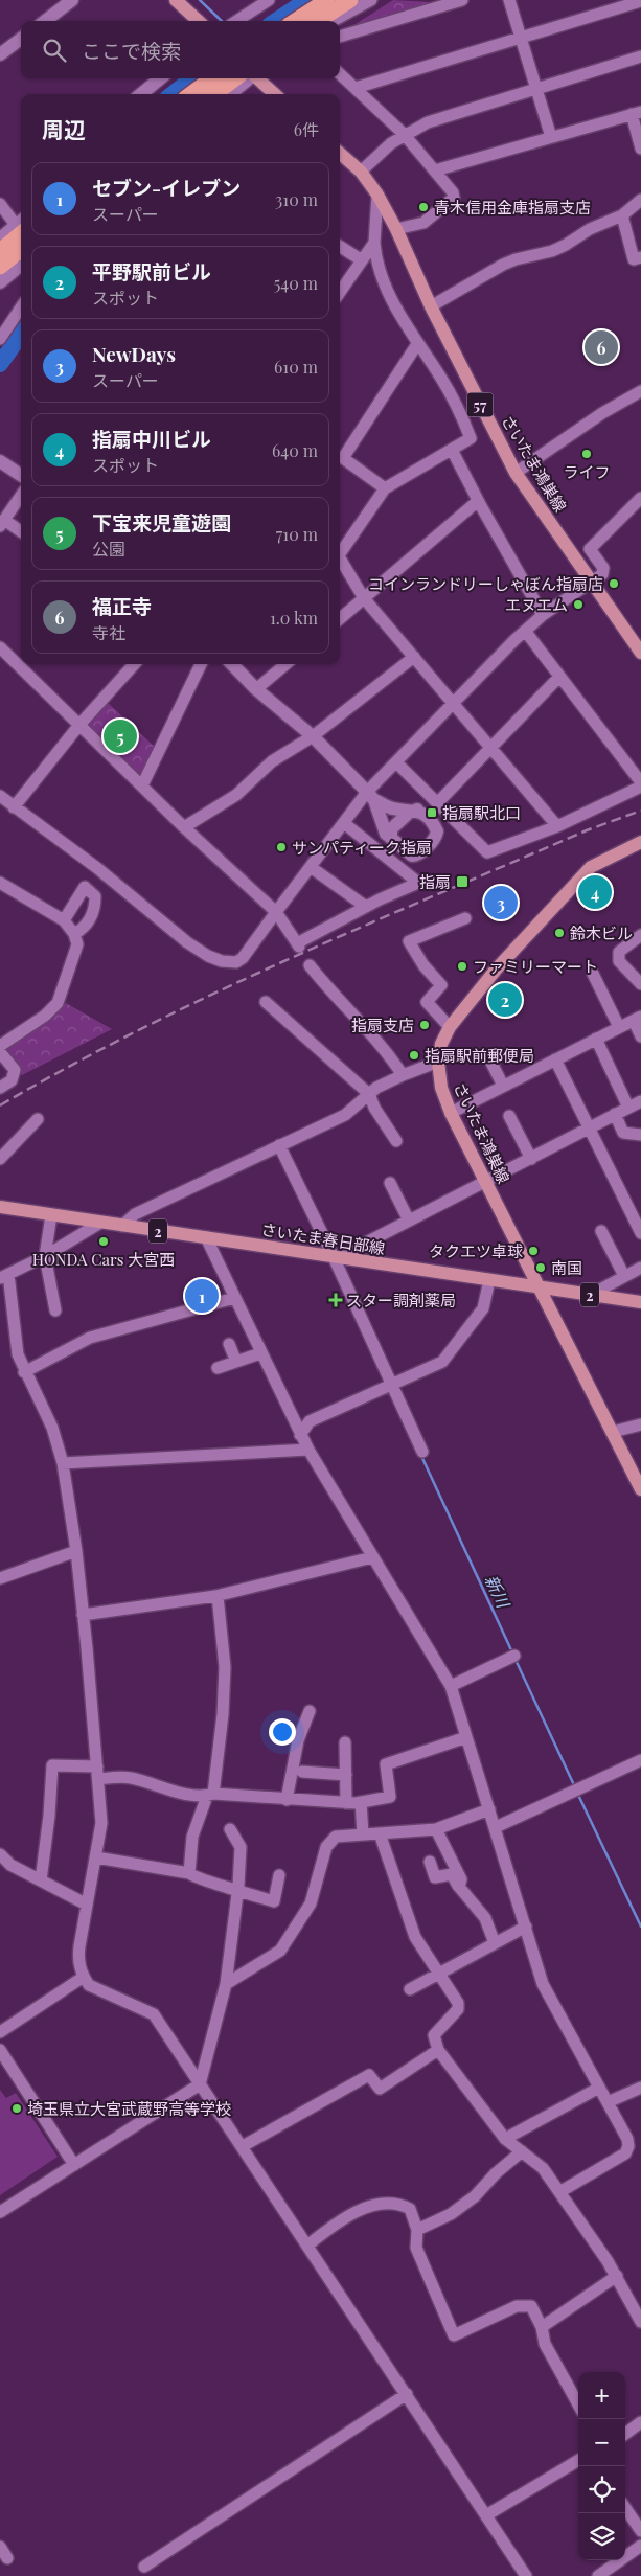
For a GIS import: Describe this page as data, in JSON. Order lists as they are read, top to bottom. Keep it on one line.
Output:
{"streets":{"main road":["57","さいたま鴻巣線","2","さいたま春日部線"]},"crossings":[["さいたま鴻巣線","さいたま春日部線"]],"water":["新川"],"places":{"other":["青木信用金庫指扇支店","ライフ","コインランドリーしゃぼん指扇店","エヌエム","サンパティーク指扇","鈴木ビル","ファミリーマート","指扇支店","指扇駅前郵便局","HONDA Cars 大宮西","タクエツ卓球","南国","埼玉県立大宮武蔵野高等学校"],"transit":["指扇駅北口","指扇"],"health":["スター調剤薬局"]},"page":{"search":"ここで検索","heading":["周辺","6件"],"list":[{"mark":"1","name":"セブン-イレブン","note":"スーパー","value":"310 m"},{"mark":"2","name":"平野駅前ビル","note":"スポット","value":"540 m"},{"mark":"3","name":"NewDays","note":"スーパー","value":"610 m"},{"mark":"4","name":"指扇中川ビル","note":"スポット","value":"640 m"},{"mark":"5","name":"下宝来児童遊園","note":"公園","value":"710 m"},{"mark":"6","name":"福正寺","note":"寺社","value":"1.0 km"}],"pins":["6","5","4","3","2","1"],"map_buttons":["+","−"]}}
